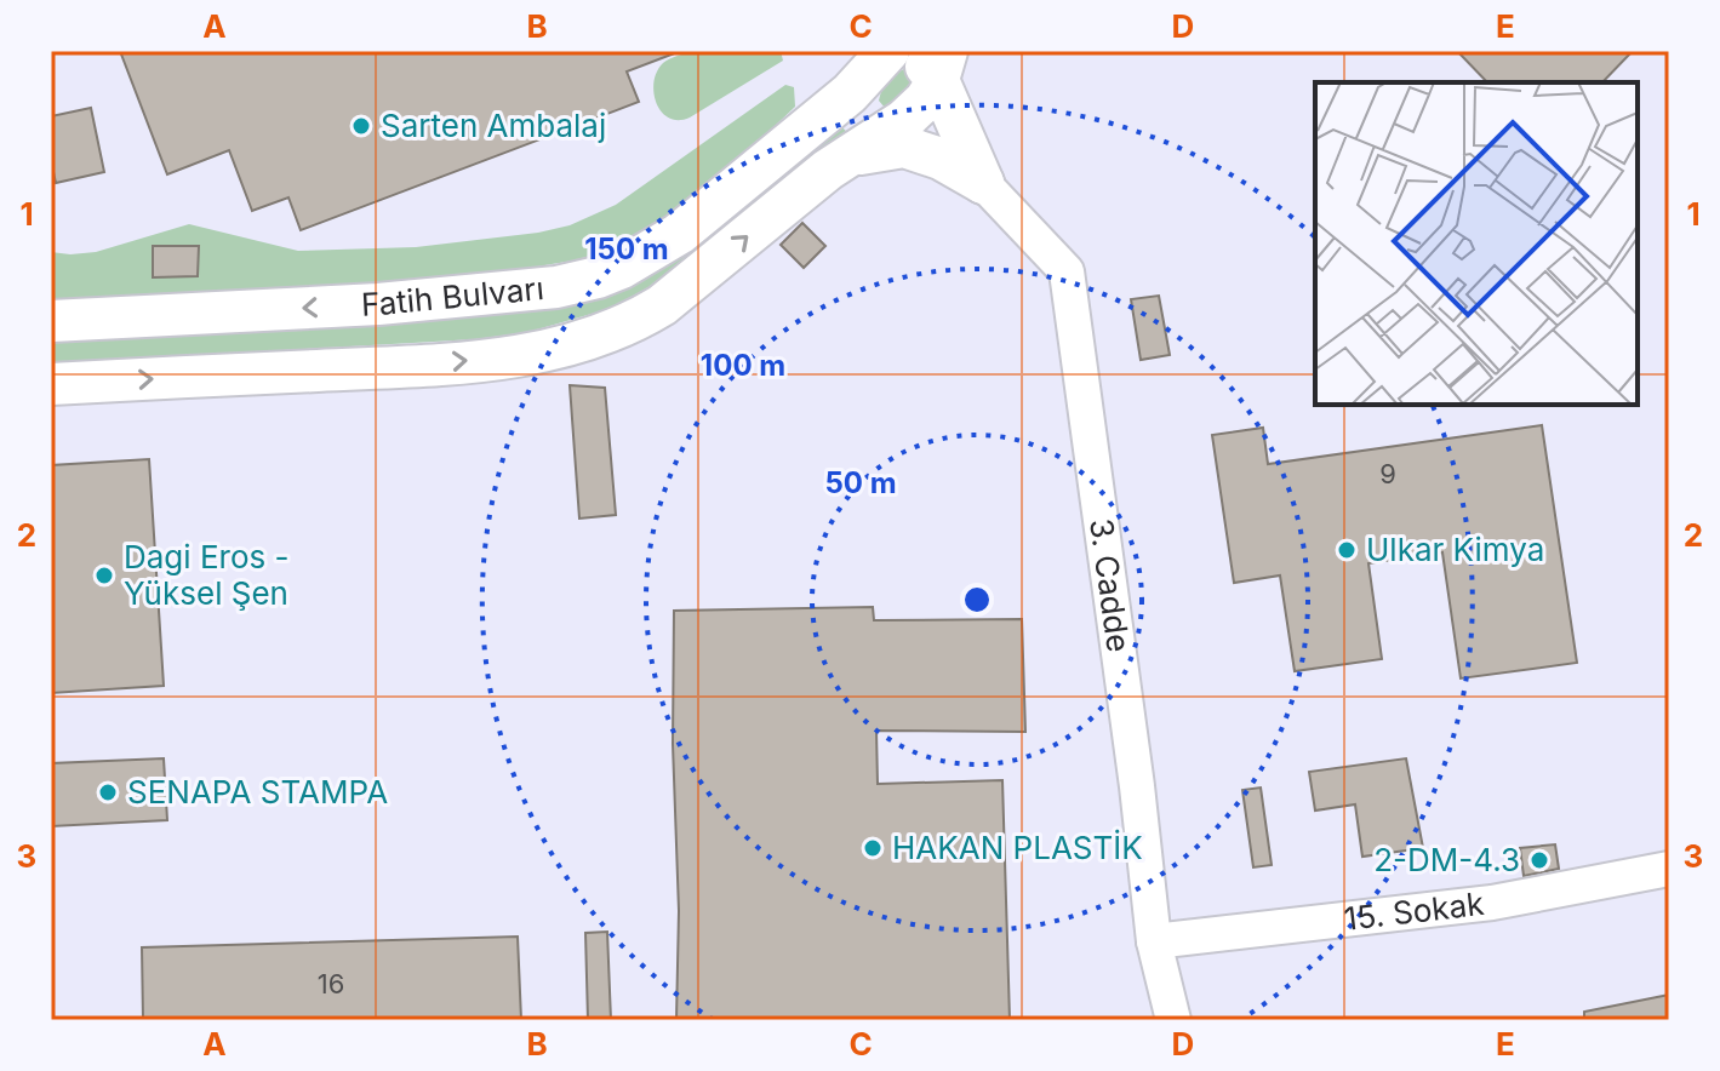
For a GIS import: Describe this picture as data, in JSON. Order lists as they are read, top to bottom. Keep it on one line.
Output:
{"streets":{"main road":["Fatih Bulvarı"],"street":["3. Cadde","15. Sokak"]},"crossings":[["3. Cadde","15. Sokak"]],"places":["Sarten Ambalaj","Ulkar Kimya","Dagi Eros - Yüksel Şen","SENAPA STAMPA","HAKAN PLASTİK","2-DM-4.3"],"house_numbers":["9","16"],"grid":{"columns":["A","B","C","D","E"],"rows":["1","2","3"]},"rings":["150 m","100 m","50 m"]}
